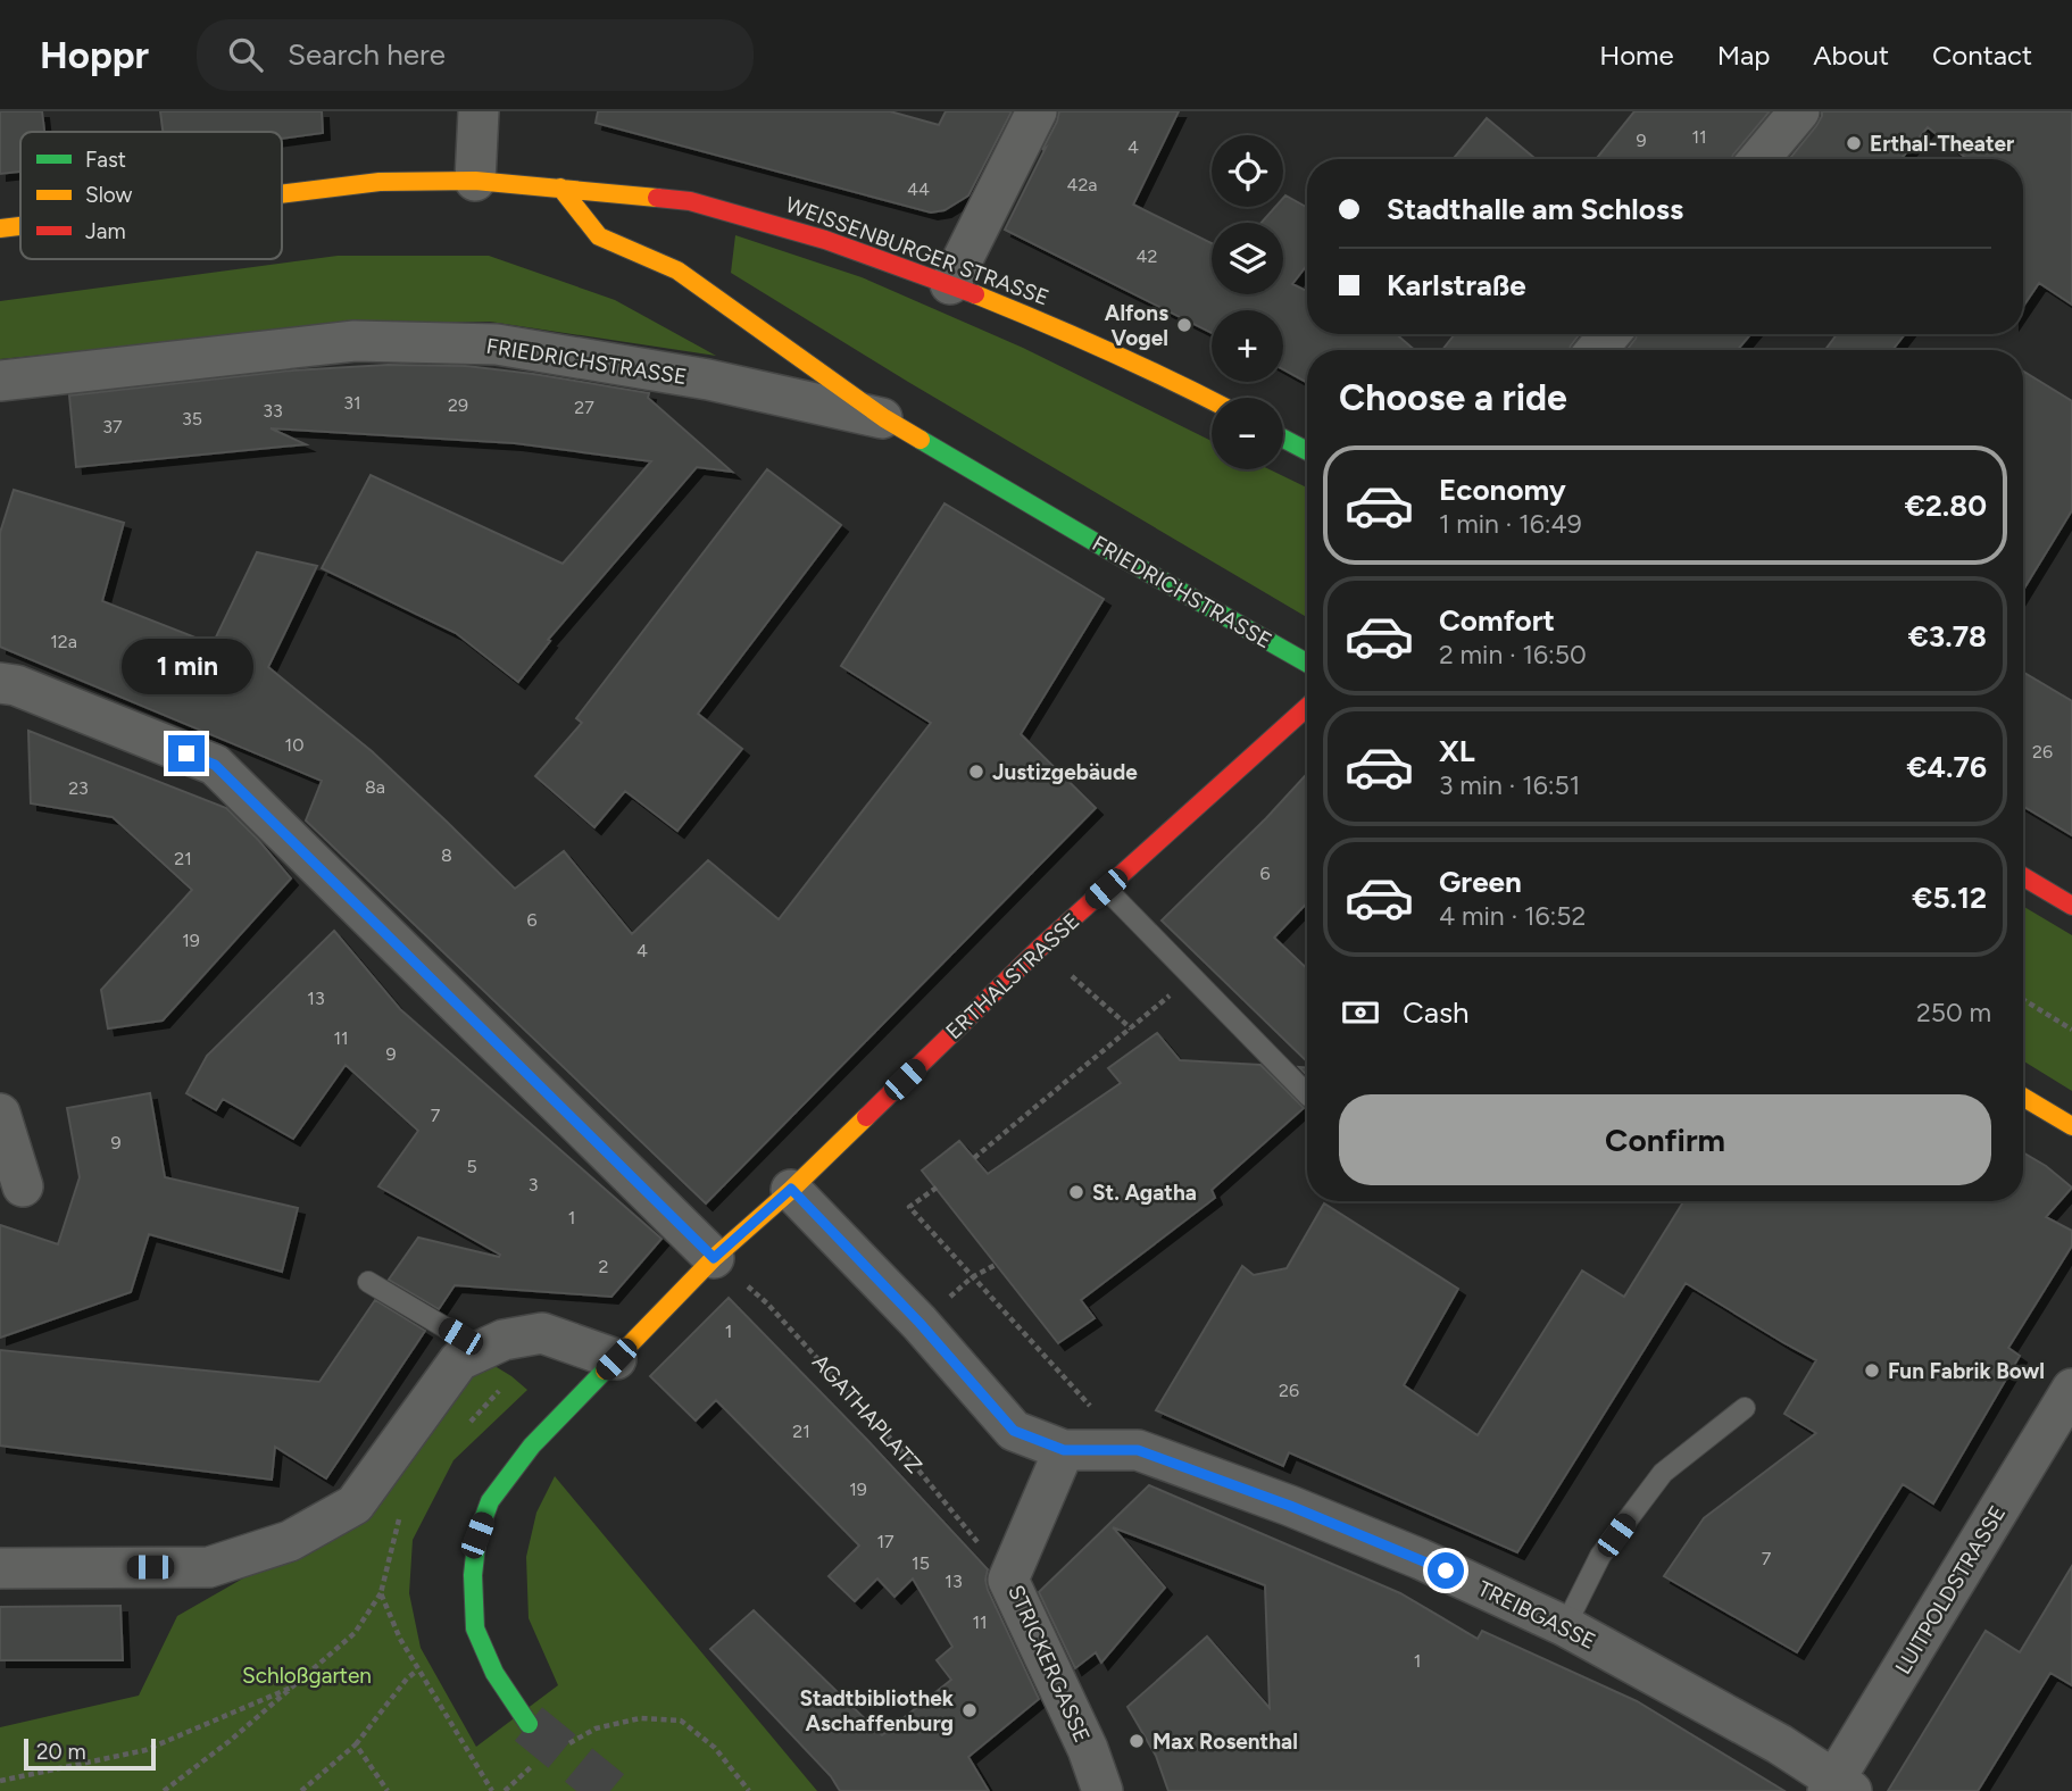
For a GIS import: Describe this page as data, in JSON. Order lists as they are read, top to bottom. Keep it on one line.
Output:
{"streets":{"main road":["WEISSENBURGER STRASSE","FRIEDRICHSTRASSE","ERTHALSTRASSE"],"street":["LUITPOLDSTRASSE","TREIBGASSE","STRICKERGASSE"],"path":["AGATHAPLATZ"]},"crossings":[["WEISSENBURGER STRASSE","FRIEDRICHSTRASSE"],["ERTHALSTRASSE","AGATHAPLATZ"],["AGATHAPLATZ","STRICKERGASSE"],["LUITPOLDSTRASSE","TREIBGASSE"],["TREIBGASSE","STRICKERGASSE"]],"parks":["Schloßgarten"],"places":["Erthal-Theater","Alfons Vogel","Justizgebäude","St. Agatha","Fun Fabrik Bowl","Stadtbibliothek Aschaffenburg","Max Rosenthal"],"house_numbers":["11","9","4","42a","44","42","31","29","27","33","35","37","12a","10","26","8a","23","8","21","6","6","19","4","13","11","9","7","9","5","3","1","2","1","26","21","19","17","7","15","13","11","1"],"legend":["Fast","Slow","Jam"],"scale_bar":"20 m","page":{"header":"Hoppr","search":"Search here","nav":["Home","Map","About","Contact"],"map_buttons":["+","−"],"banner":["Stadthalle am Schloss","Karlstraße"],"heading":"Choose a ride","list":[{"name":"Economy","note":"1 min · 16:49","value":"€2.80"},{"name":"Comfort","note":"2 min · 16:50","value":"€3.78"},{"name":"XL","note":"3 min · 16:51","value":"€4.76"},{"name":"Green","note":"4 min · 16:52","value":"€5.12"}],"bubble":"1 min","pay":["Cash","250 m"],"buttons":"Confirm","scale":"20 m"}}
